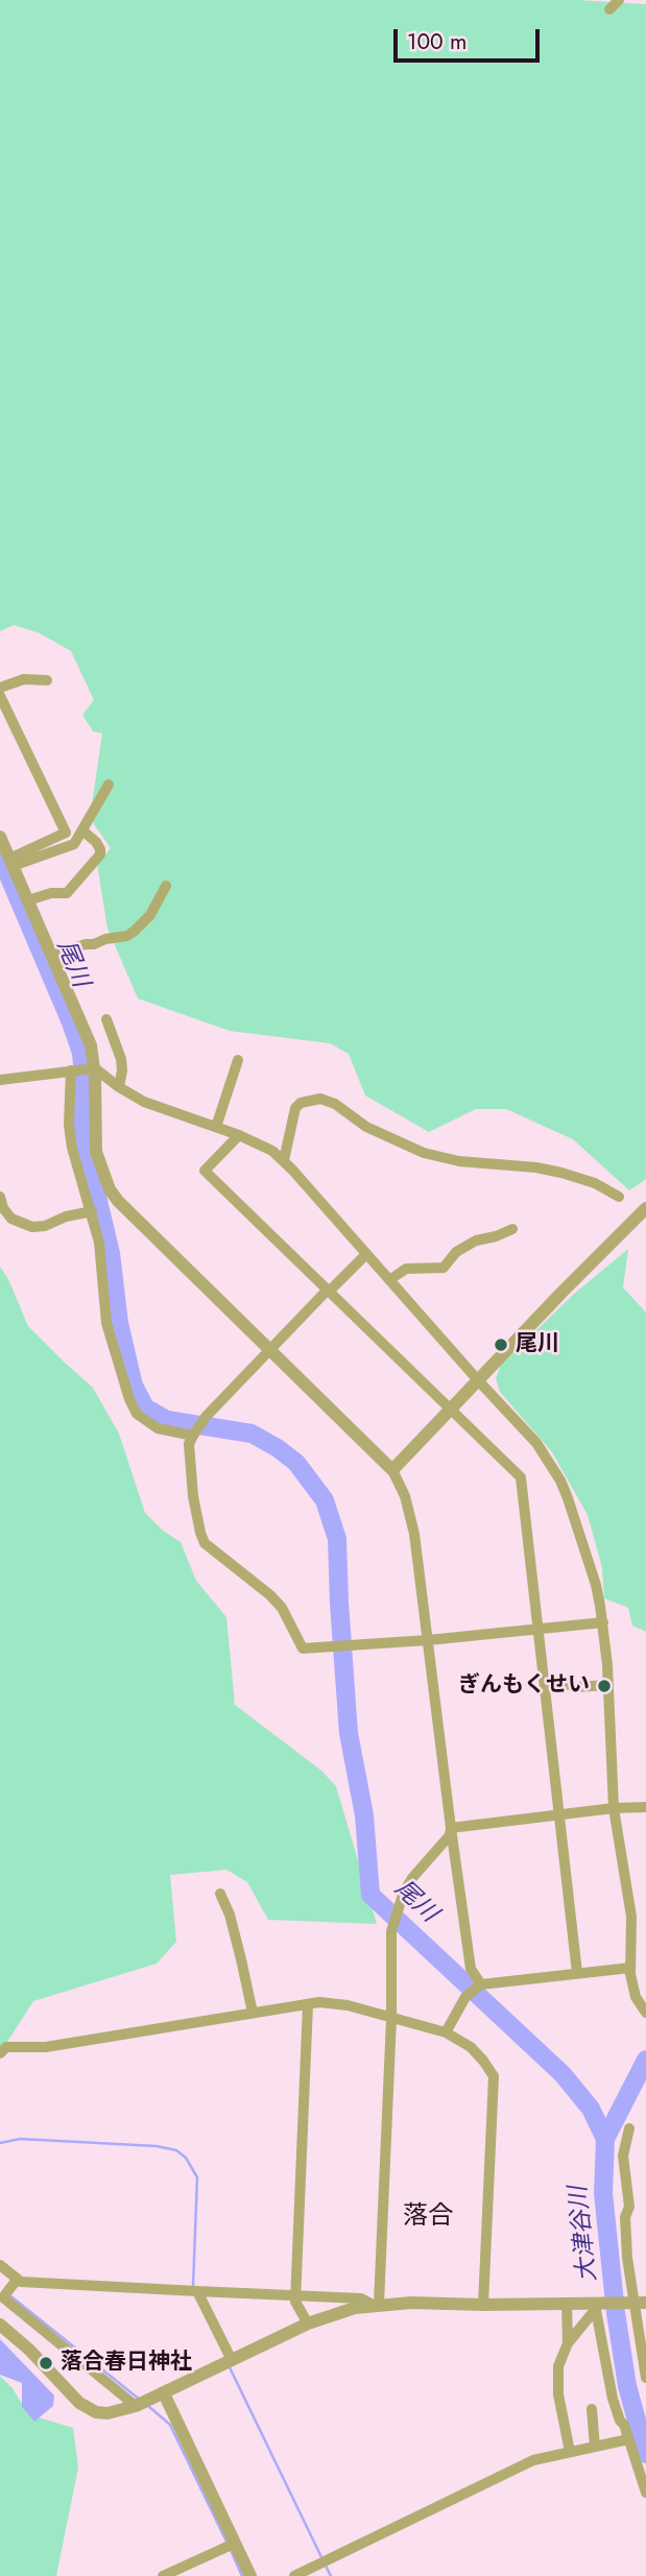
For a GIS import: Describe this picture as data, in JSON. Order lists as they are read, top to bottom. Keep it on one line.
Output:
{"districts":["落合"],"water":["尾川","大津谷川"],"places":["尾川","ぎんもくせい","落合春日神社"],"scale_bar":"100 m"}
